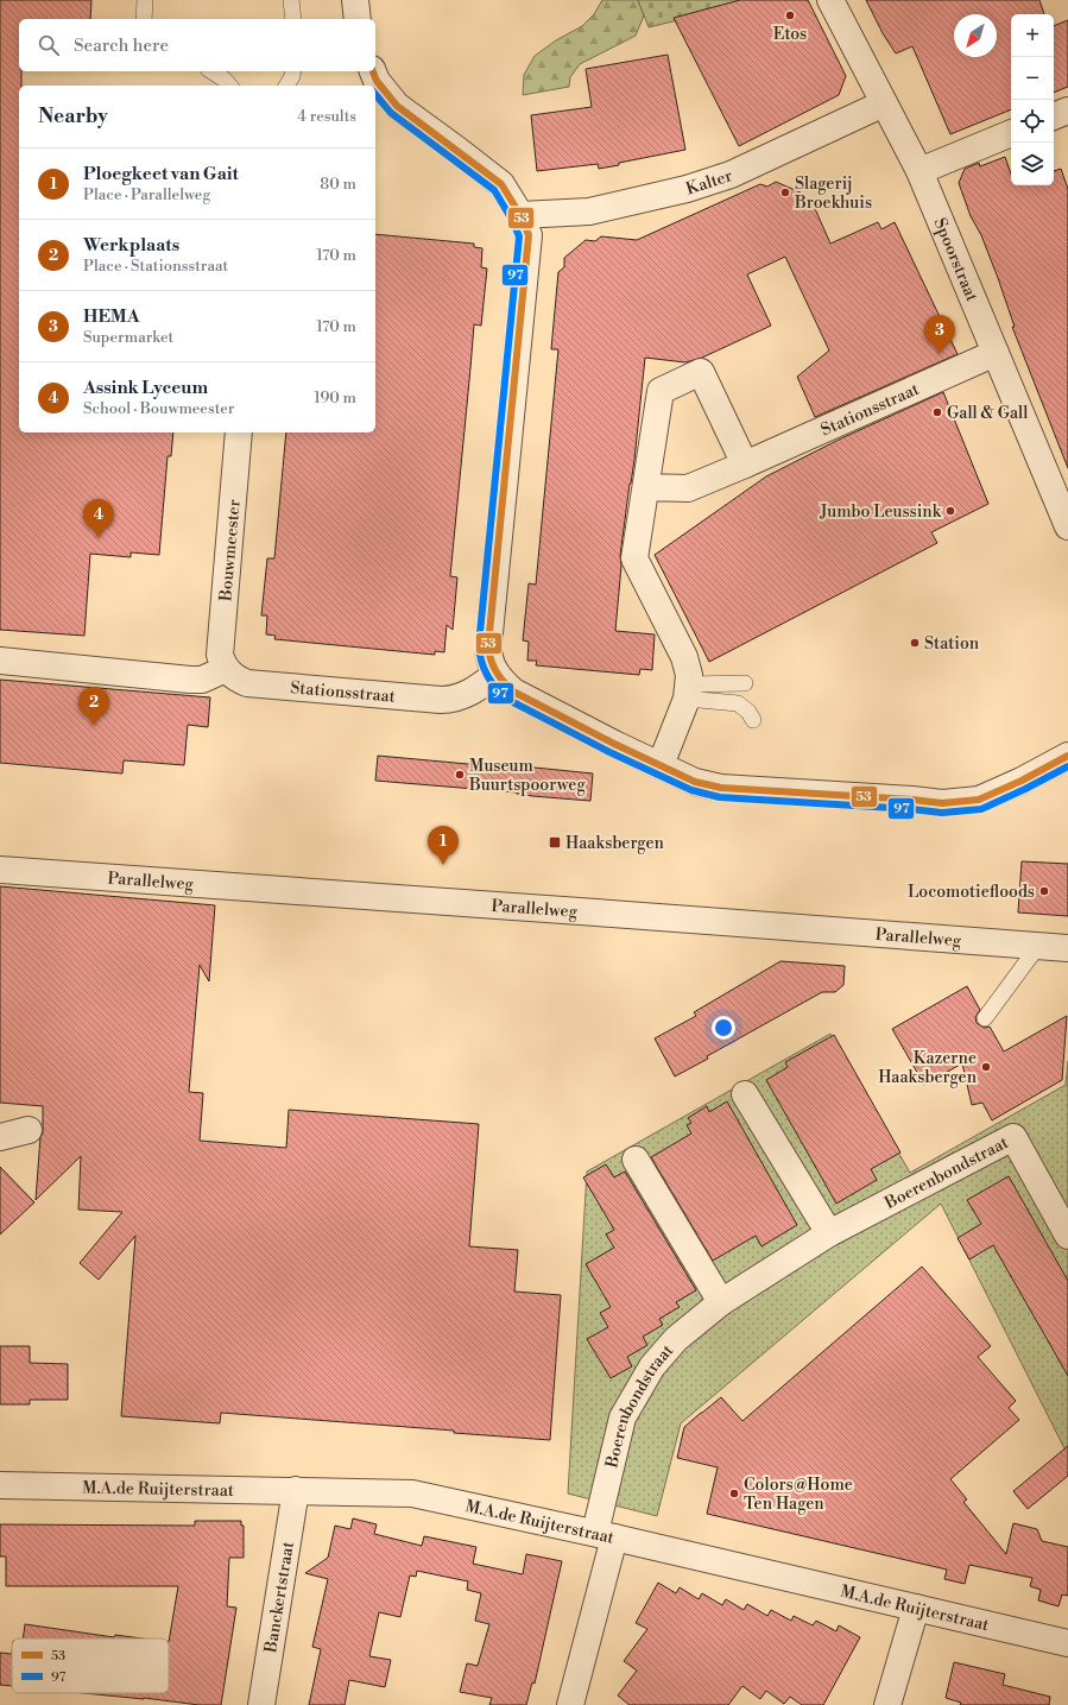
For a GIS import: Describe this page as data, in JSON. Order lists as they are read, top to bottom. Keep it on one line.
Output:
{"streets":{"street":["Kalter","Spoorstraat","Stationsstraat","Bouwmeester","Parallelweg","Boerenbondstraat","M.A.de Ruijterstraat","Banckertstraat"]},"crossings":[["Kalter","Spoorstraat"],["Spoorstraat","Stationsstraat"],["Stationsstraat","Bouwmeester"],["Boerenbondstraat","M.A.de Ruijterstraat"],["M.A.de Ruijterstraat","Banckertstraat"]],"places":{"other":["Etos","Slagerij Broekhuis","Gall & Gall","Jumbo Leussink","Station","Museum Buurtspoorweg","Locomotiefloods","Kazerne Haaksbergen","Colors@Home Ten Hagen"],"transit":["Haaksbergen"]},"lines":["transit line 53","transit line 97"],"legend":["53","97"],"north":"bottom left","page":{"map_buttons":["+","−"],"search":"Search here","heading":["Nearby","4 results"],"list":[{"mark":"1","name":"Ploegkeet van Gait","note":"Place · Parallelweg","value":"80 m"},{"mark":"2","name":"Werkplaats","note":"Place · Stationsstraat","value":"170 m"},{"mark":"3","name":"HEMA","note":"Supermarket","value":"170 m"},{"mark":"4","name":"Assink Lyceum","note":"School · Bouwmeester","value":"190 m"}],"pins":["3","4","2","1"]}}
